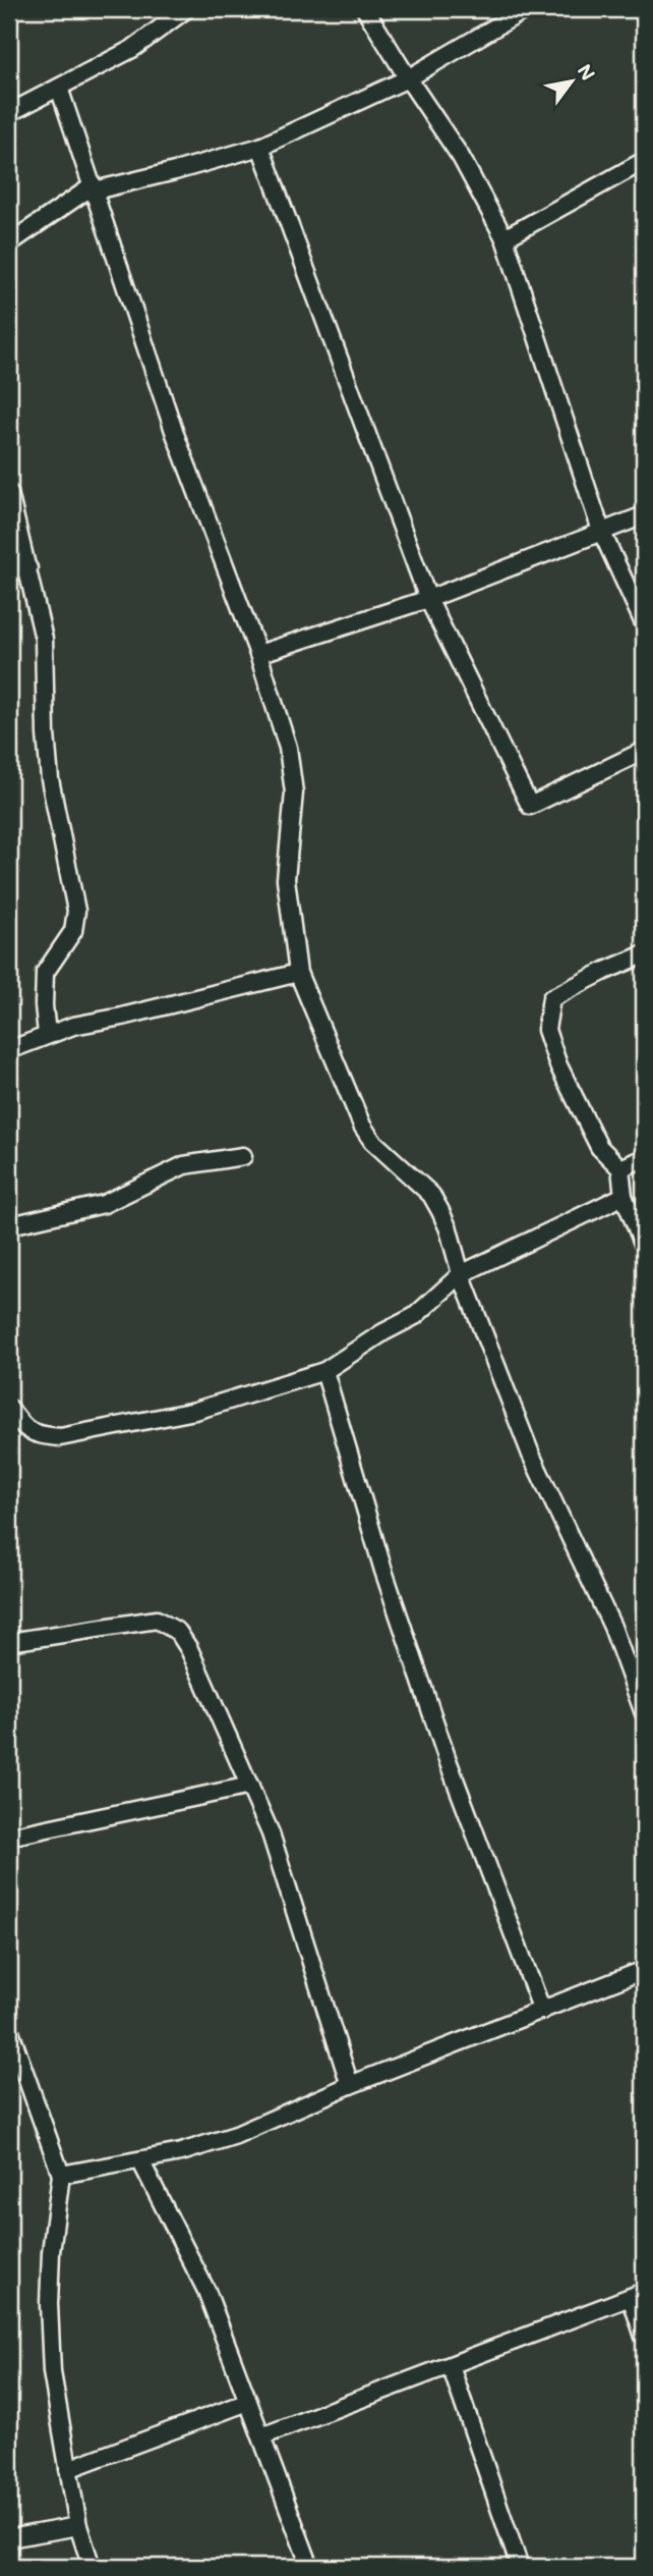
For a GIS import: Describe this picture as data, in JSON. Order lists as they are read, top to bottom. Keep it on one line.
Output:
{"north":"top right"}
